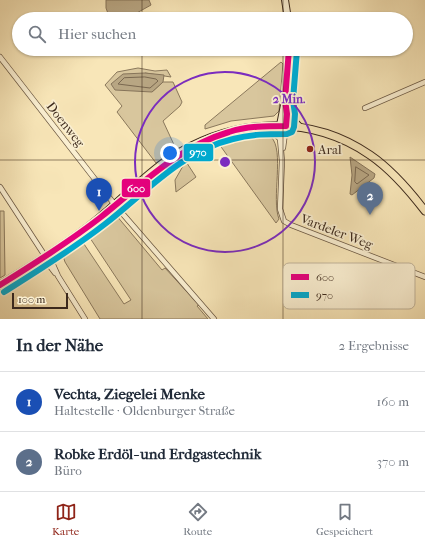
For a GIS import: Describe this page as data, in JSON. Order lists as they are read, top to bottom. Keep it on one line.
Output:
{"streets":{"street":["Doenweg","Vardeler Weg"]},"places":["Aral"],"lines":["transit line 600","transit line 970"],"legend":["600","970"],"scale_bar":"100 m","page":{"search":"Hier suchen","pins":["1","2"],"scale":"100 m","heading":["In der Nähe","2 Ergebnisse"],"list":[{"mark":"1","name":"Vechta, Ziegelei Menke","note":"Haltestelle · Oldenburger Straße","value":"160 m"},{"mark":"2","name":"Robke Erdöl- und Erdgastechnik","note":"Büro","value":"370 m"}],"nav":["Karte","Route","Gespeichert"]},"rings":["2 Min."]}
